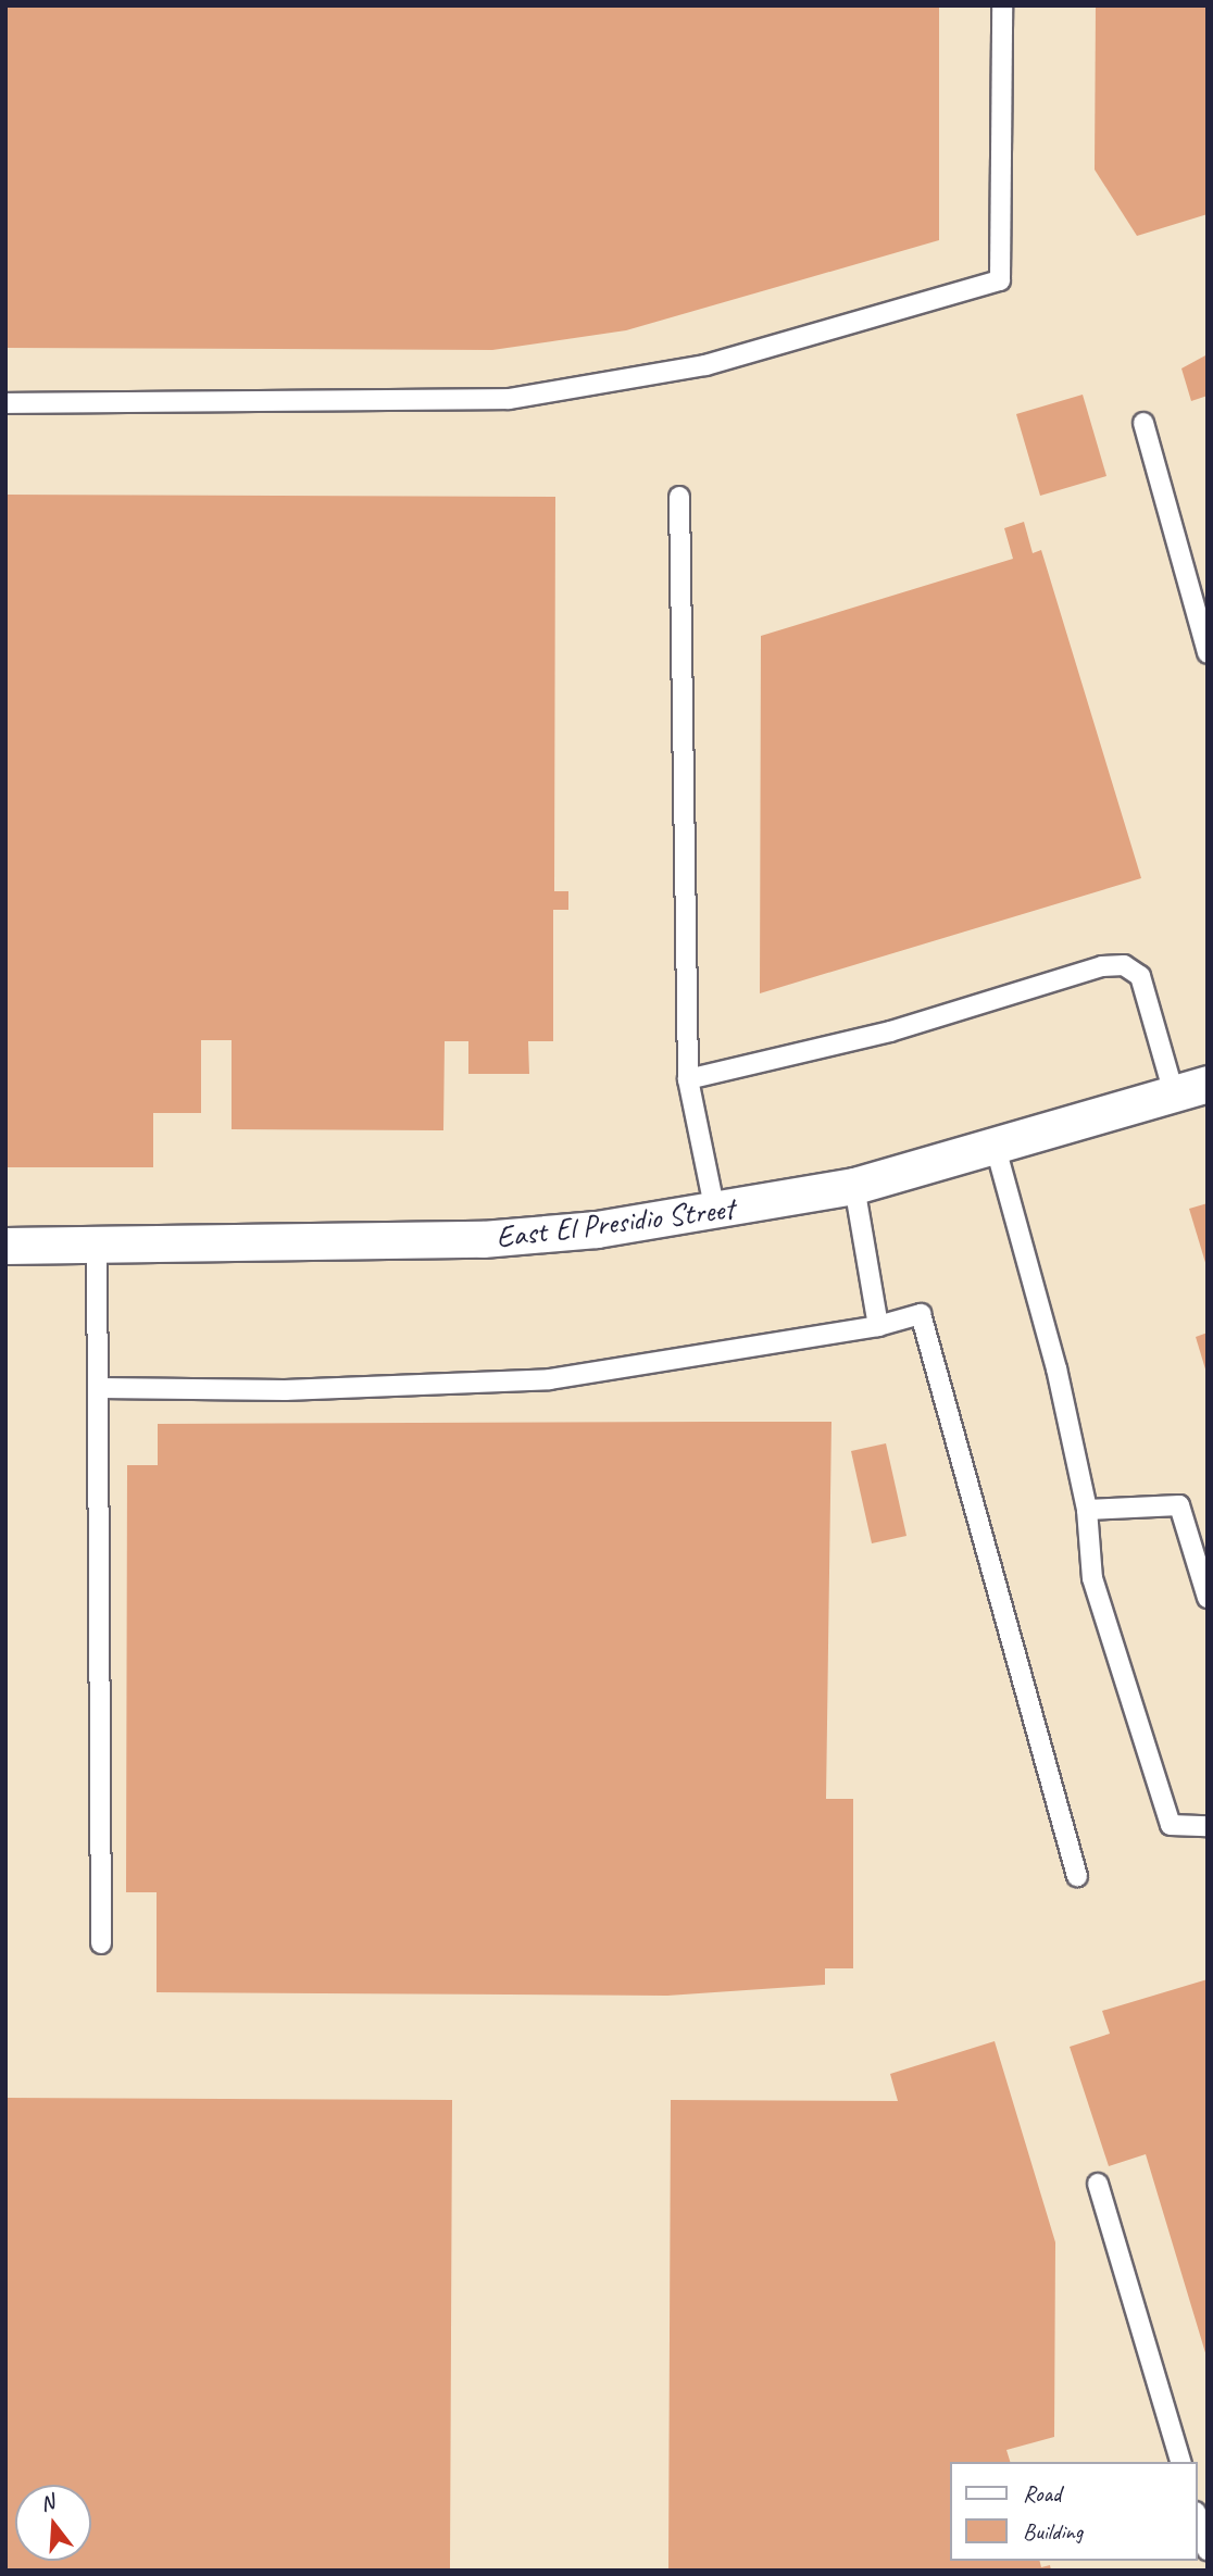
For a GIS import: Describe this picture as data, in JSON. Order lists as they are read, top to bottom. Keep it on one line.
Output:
{"streets":{"street":["East El Presidio Street"]},"legend":["Road","Building"],"north":"top"}
